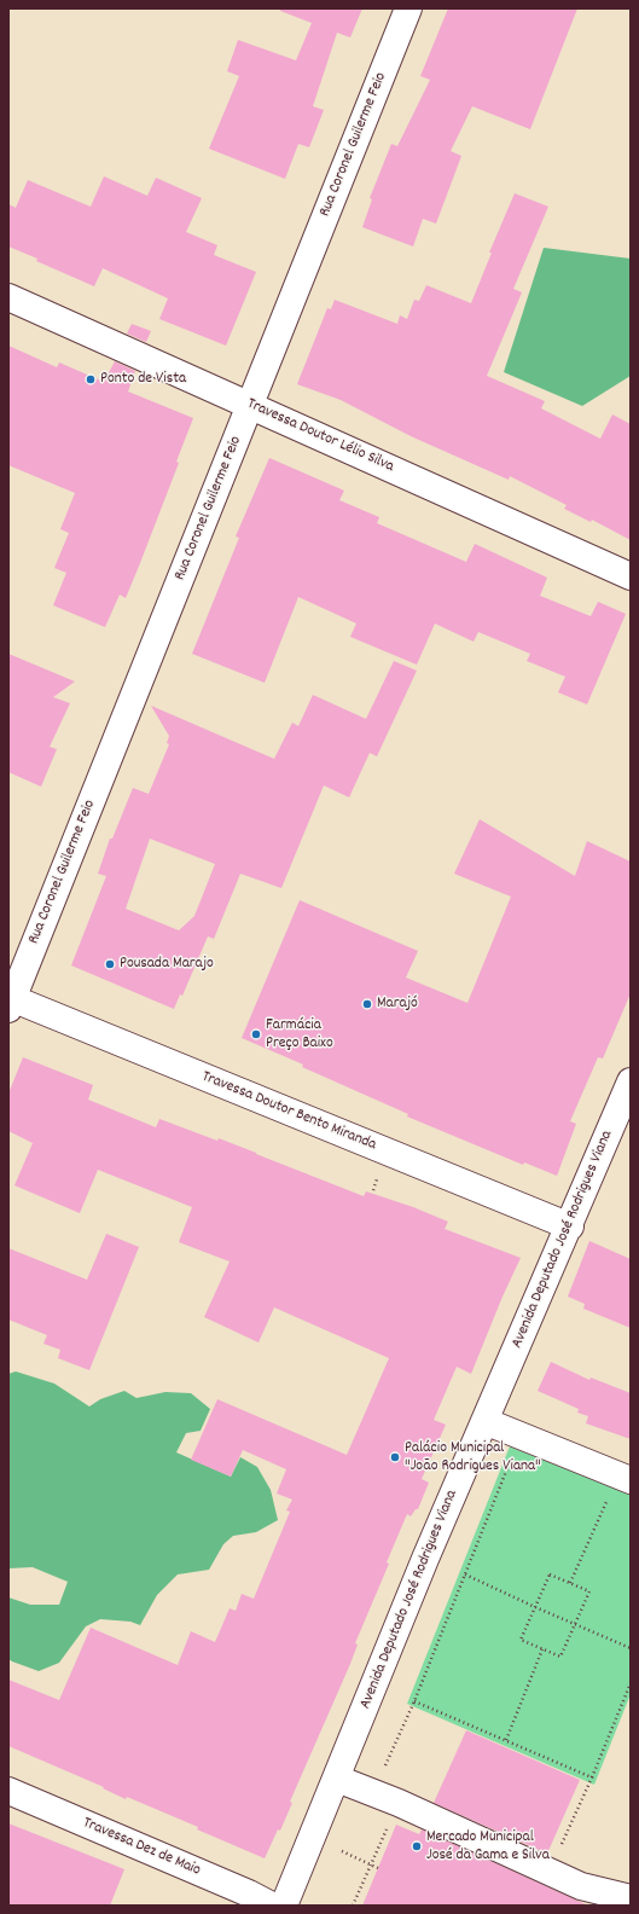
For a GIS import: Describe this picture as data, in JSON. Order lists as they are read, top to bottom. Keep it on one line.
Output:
{"streets":{"street":["Rua Coronel Guilerme Feio","Travessa Doutor Lélio Silva","Travessa Doutor Bento Miranda","Avenida Deputado José Rodrigues Viana","Travessa Dez de Maio"]},"crossings":[["Rua Coronel Guilerme Feio","Travessa Doutor Lélio Silva"],["Rua Coronel Guilerme Feio","Travessa Doutor Bento Miranda"],["Travessa Doutor Bento Miranda","Avenida Deputado José Rodrigues Viana"]],"places":["Ponto de Vista","Pousada Marajo","Marajó","Farmácia Preço Baixo","Palácio Municipal \"João Rodrigues Viana\"","Mercado Municipal José da Gama e Silva"]}
